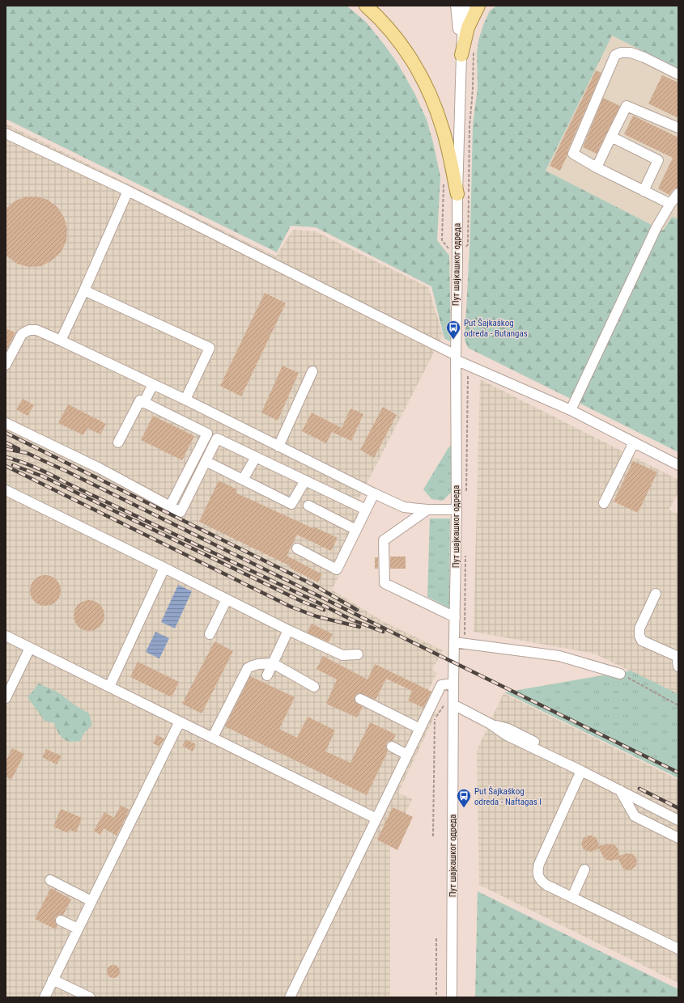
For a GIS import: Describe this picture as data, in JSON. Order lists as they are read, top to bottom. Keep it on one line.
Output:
{"streets":{"street":["Пут шајкашког одреда"]},"places":{"bus stop":["Put Šajkaškog odreda - Butangas","Put Šajkaškog odreda - Naftagas I"]}}
